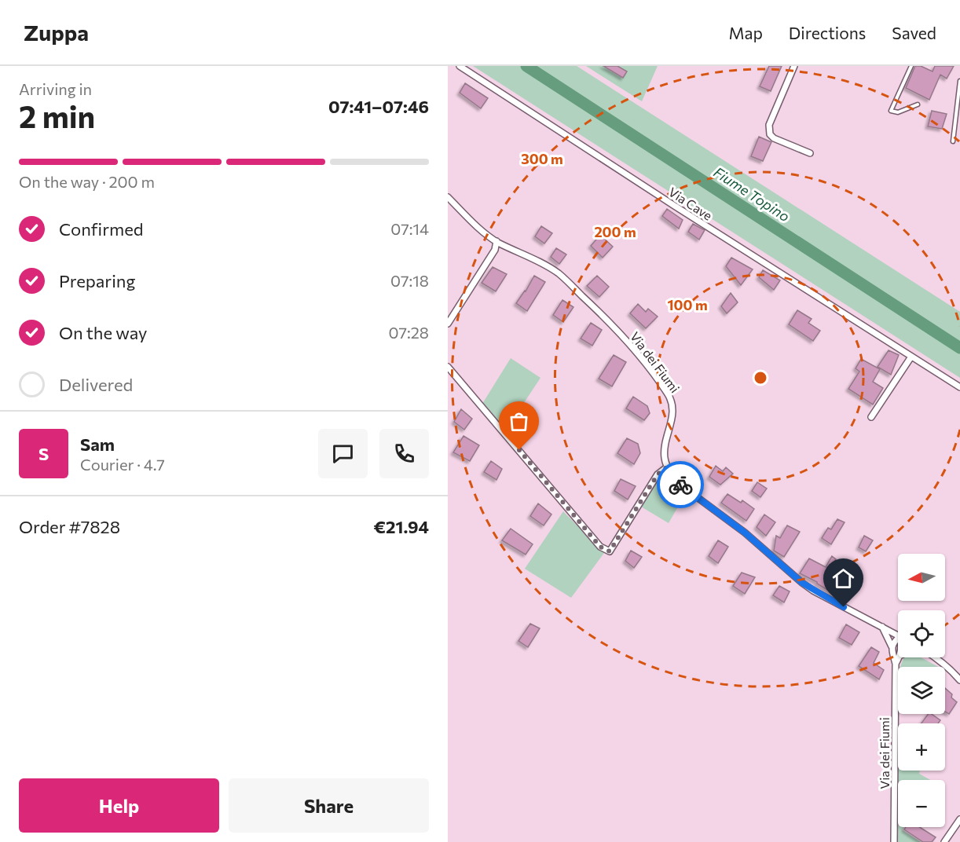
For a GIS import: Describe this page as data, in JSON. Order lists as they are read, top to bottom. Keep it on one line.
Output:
{"streets":{"street":["Via Cave","Via dei Fiumi"]},"water":["Fiume Topino"],"north":"left","page":{"header":"Zuppa","nav":["Map","Directions","Saved"],"heading":["2 min","Arriving in","07:41–07:46"],"panel":["Sam","Courier · 4.7","Order #7828","€21.94"],"bar":"On the way · 200 m","list":[["Confirmed","07:14"],["Preparing","07:18"],["On the way","07:28"],"Delivered"],"round":"S","map_buttons":["+","−"],"buttons":["Help","Share"]},"rings":["300 m","200 m","100 m"]}
